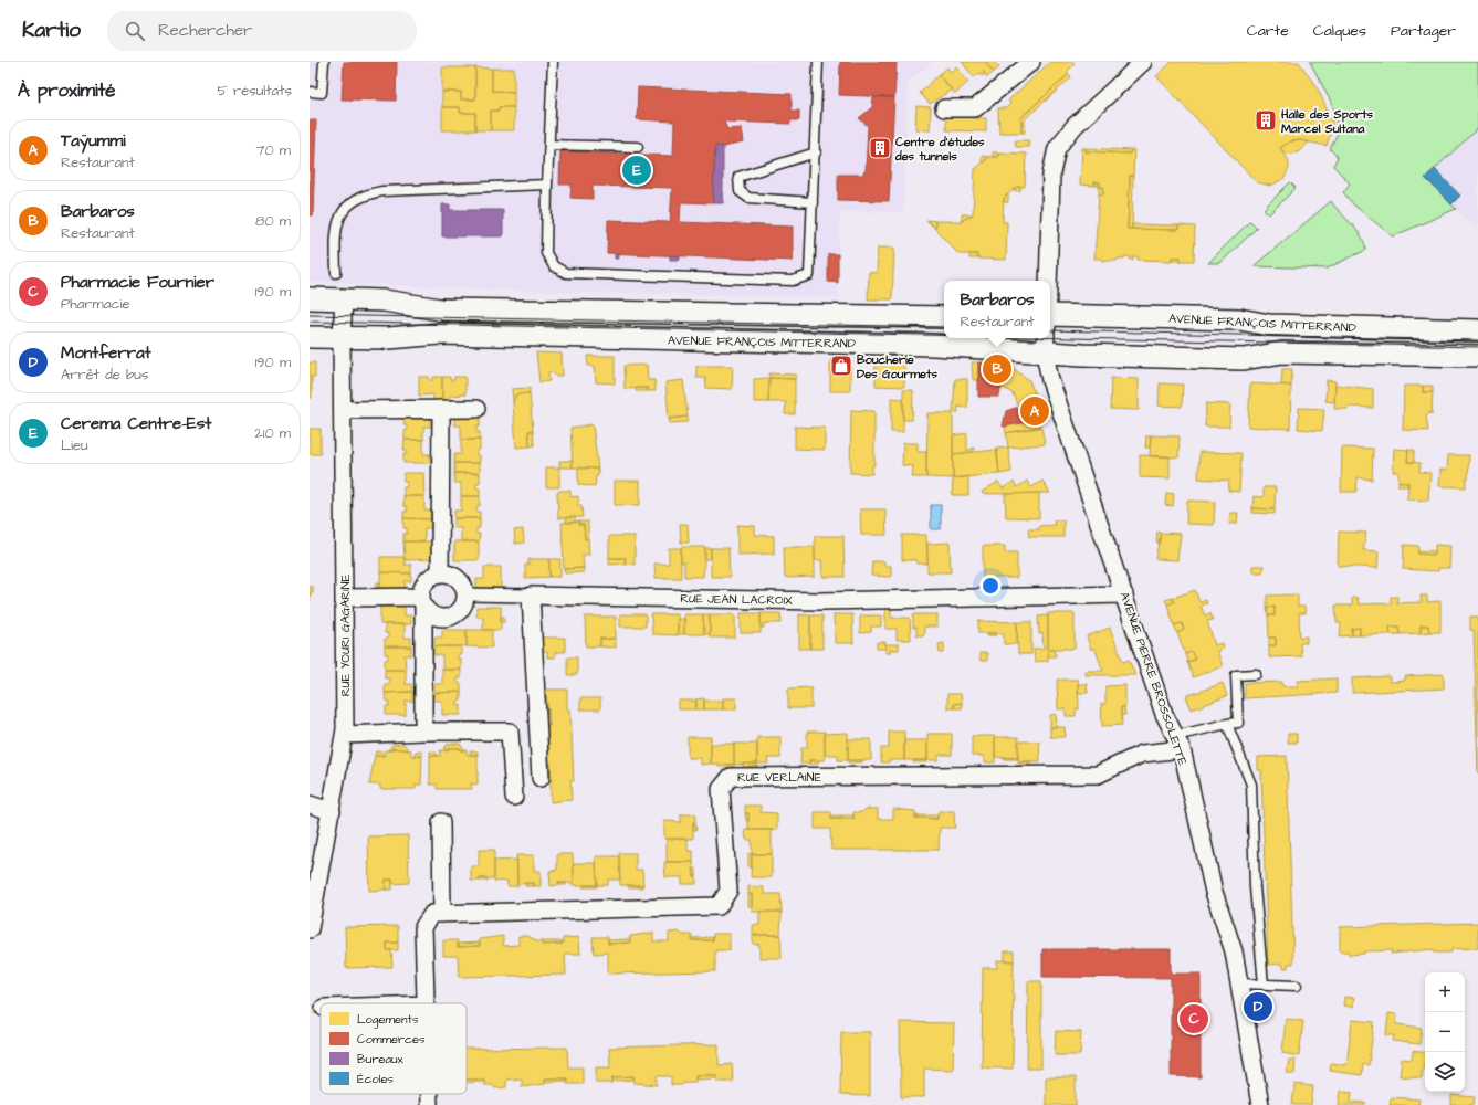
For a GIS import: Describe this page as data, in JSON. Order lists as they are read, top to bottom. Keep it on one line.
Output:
{"streets":{"street":["AVENUE FRANÇOIS MITTERRAND","RUE JEAN LACROIX","RUE YOURI GAGARINE","AVENUE PIERRE BROSSOLETTE","RUE VERLAINE"]},"crossings":[["AVENUE FRANÇOIS MITTERRAND","RUE YOURI GAGARINE"],["RUE JEAN LACROIX","AVENUE PIERRE BROSSOLETTE"],["AVENUE PIERRE BROSSOLETTE","RUE VERLAINE"]],"places":{"building":["Halle des Sports Marcel Sultana","Centre d'études des tunnels"],"shop":["Boucherie Des Gourmets"]},"legend":["Logements","Commerces","Bureaux","Écoles"],"page":{"header":"Kartio","search":"Rechercher","nav":["Carte","Calques","Partager"],"heading":["À proximité","5 résultats"],"list":[{"mark":"A","name":"Taÿummi","note":"Restaurant","value":"70 m"},{"mark":"B","name":"Barbaros","note":"Restaurant","value":"80 m"},{"mark":"C","name":"Pharmacie Fournier","note":"Pharmacie","value":"190 m"},{"mark":"D","name":"Montferrat","note":"Arrêt de bus","value":"190 m"},{"mark":"E","name":"Cerema Centre-Est","note":"Lieu","value":"210 m"}],"pins":["E","B","A","D","C"],"popup":["Barbaros","Restaurant"],"map_buttons":["+","−"]}}
